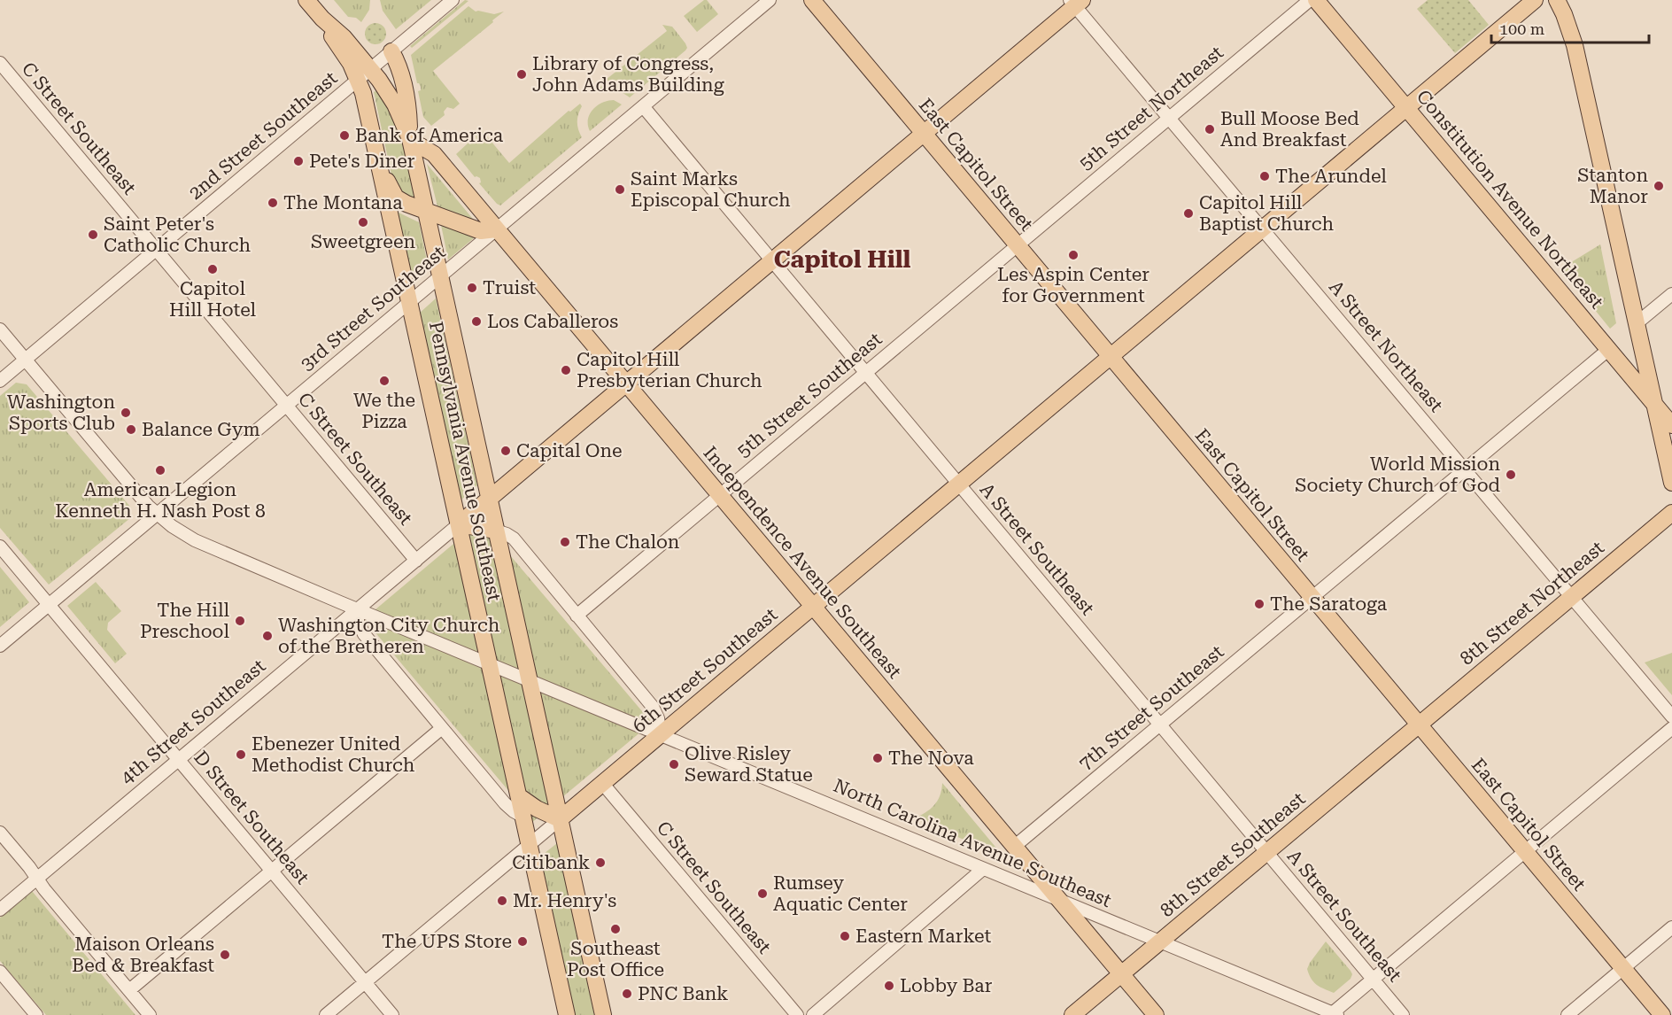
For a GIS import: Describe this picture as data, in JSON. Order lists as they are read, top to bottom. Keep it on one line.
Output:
{"streets":{"main road":["East Capitol Street","Constitution Avenue Northeast","Pennsylvania Avenue Southeast","Independence Avenue Southeast","8th Street Northeast","6th Street Southeast","4th Street Southeast","8th Street Southeast"],"street":["5th Street Northeast","C Street Southeast","2nd Street Southeast","3rd Street Southeast","A Street Northeast","5th Street Southeast","A Street Southeast","7th Street Southeast","D Street Southeast","North Carolina Avenue Southeast"]},"crossings":[["5th Street Northeast","East Capitol Street"],["5th Street Northeast","A Street Northeast"],["5th Street Northeast","5th Street Southeast"],["C Street Southeast","2nd Street Southeast"],["C Street Southeast","3rd Street Southeast"],["C Street Southeast","6th Street Southeast"],["C Street Southeast","4th Street Southeast"],["2nd Street Southeast","Pennsylvania Avenue Southeast"],["East Capitol Street","5th Street Southeast"],["East Capitol Street","8th Street Northeast"],["East Capitol Street","6th Street Southeast"],["East Capitol Street","7th Street Southeast"],["East Capitol Street","4th Street Southeast"],["East Capitol Street","8th Street Southeast"],["Constitution Avenue Northeast","6th Street Southeast"],["Constitution Avenue Northeast","7th Street Southeast"],["3rd Street Southeast","Pennsylvania Avenue Southeast"],["3rd Street Southeast","A Street Southeast"],["3rd Street Southeast","Independence Avenue Southeast"],["3rd Street Southeast","D Street Southeast"],["3rd Street Southeast","North Carolina Avenue Southeast"],["A Street Northeast","8th Street Northeast"],["A Street Northeast","6th Street Southeast"],["A Street Northeast","7th Street Southeast"],["A Street Northeast","4th Street Southeast"],["5th Street Southeast","A Street Southeast"],["5th Street Southeast","Independence Avenue Southeast"],["Pennsylvania Avenue Southeast","Independence Avenue Southeast"],["Pennsylvania Avenue Southeast","6th Street Southeast"],["Pennsylvania Avenue Southeast","4th Street Southeast"],["Pennsylvania Avenue Southeast","North Carolina Avenue Southeast"],["A Street Southeast","6th Street Southeast"],["A Street Southeast","7th Street Southeast"],["A Street Southeast","4th Street Southeast"],["A Street Southeast","8th Street Southeast"],["Independence Avenue Southeast","6th Street Southeast"],["Independence Avenue Southeast","7th Street Southeast"],["Independence Avenue Southeast","4th Street Southeast"],["Independence Avenue Southeast","North Carolina Avenue Southeast"],["Independence Avenue Southeast","8th Street Southeast"],["8th Street Northeast","8th Street Southeast"],["6th Street Southeast","D Street Southeast"],["6th Street Southeast","North Carolina Avenue Southeast"],["4th Street Southeast","D Street Southeast"],["4th Street Southeast","North Carolina Avenue Southeast"],["North Carolina Avenue Southeast","8th Street Southeast"]],"districts":["Capitol Hill"],"places":["Library of Congress, John Adams Building","Bull Moose Bed And Breakfast","Bank of America","Pete's Diner","The Arundel","Stanton Manor","Saint Marks Episcopal Church","The Montana","Capitol Hill Baptist Church","Sweetgreen","Saint Peter's Catholic Church","Les Aspin Center for Government","Capitol Hill Hotel","Truist","Los Caballeros","Capitol Hill Presbyterian Church","We the Pizza","Washington Sports Club","Balance Gym","Capital One","American Legion Kenneth H. Nash Post 8","World Mission Society Church of God","The Chalon","The Saratoga","The Hill Preschool","Washington City Church of the Bretheren","Ebenezer United Methodist Church","The Nova","Olive Risley Seward Statue","Citibank","Rumsey Aquatic Center","Mr. Henry's","Southeast Post Office","Eastern Market","The UPS Store","Maison Orleans Bed & Breakfast","Lobby Bar","PNC Bank"],"scale_bar":"100 m"}
